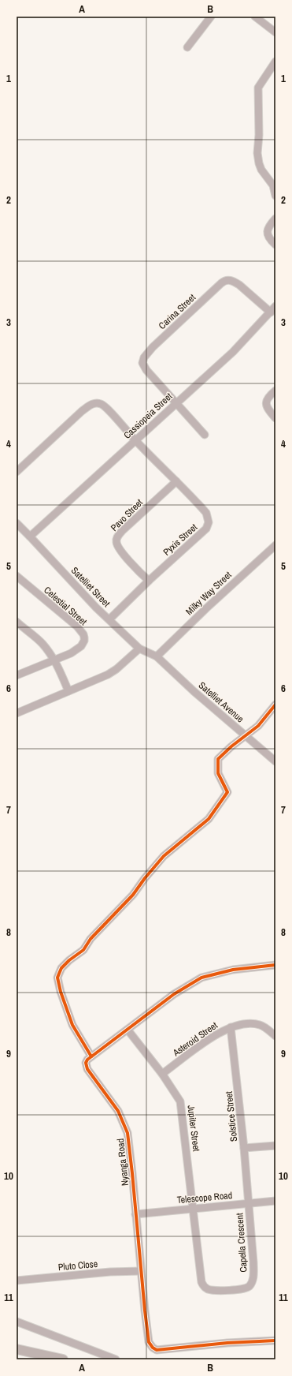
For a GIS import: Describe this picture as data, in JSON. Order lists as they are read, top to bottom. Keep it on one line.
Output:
{"streets":{"street":["Carina Street","Cassiopeia Street","Pavo Street","Pyxis Street","Satelliet Street","Milky Way Street","Celestial Street","Satelliet Avenue","Asteroid Street","Solstice Street","Jupiter Street","Nyanga Road","Telescope Road","Capella Crescent","Pluto Close"]},"crossings":[["Carina Street","Cassiopeia Street"],["Cassiopeia Street","Pyxis Street"],["Cassiopeia Street","Satelliet Street"],["Pavo Street","Pyxis Street"],["Pyxis Street","Satelliet Street"],["Satelliet Street","Milky Way Street"],["Satelliet Street","Satelliet Avenue"],["Milky Way Street","Satelliet Avenue"],["Asteroid Street","Solstice Street"],["Asteroid Street","Jupiter Street"],["Solstice Street","Telescope Road"],["Solstice Street","Capella Crescent"],["Jupiter Street","Telescope Road"],["Jupiter Street","Capella Crescent"],["Nyanga Road","Telescope Road"],["Nyanga Road","Pluto Close"],["Telescope Road","Capella Crescent"]],"grid":{"columns":["A","B"],"rows":["1","2","3","4","5","6","7","8","9","10","11"]}}
